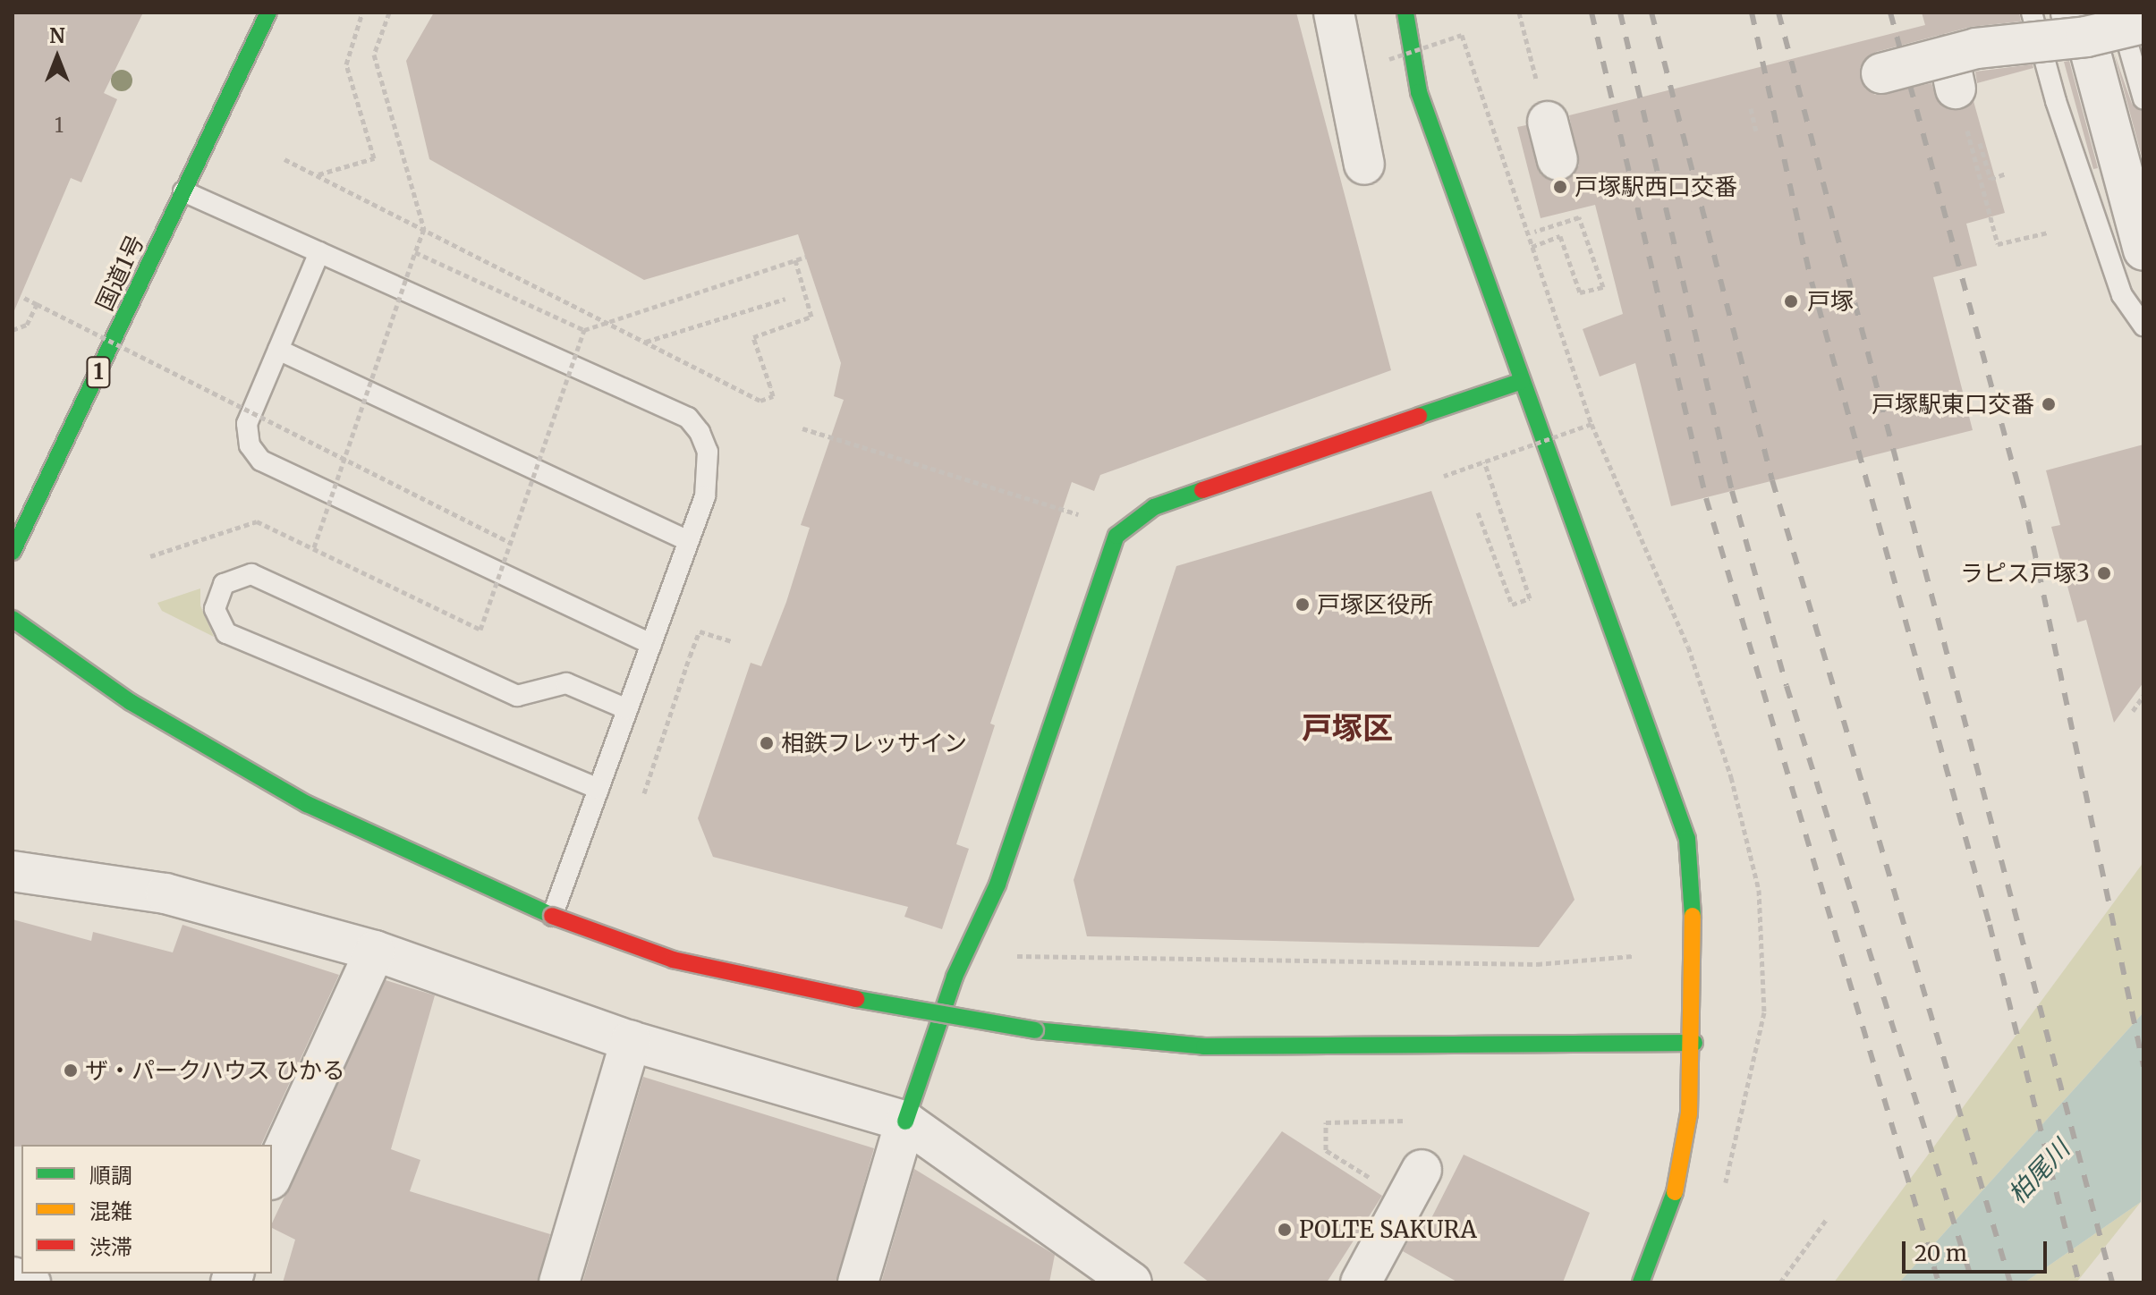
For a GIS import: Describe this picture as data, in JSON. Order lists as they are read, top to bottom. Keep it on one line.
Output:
{"streets":{"main road":["国道1号","1"]},"districts":["戸塚区"],"water":["柏尾川"],"places":["戸塚駅西口交番","戸塚","戸塚駅東口交番","ラピス戸塚3","戸塚区役所","相鉄フレッサイン","ザ・パークハウス ひかる","POLTE SAKURA"],"house_numbers":["1"],"legend":["順調","混雑","渋滞"],"scale_bar":"20 m","north":"top"}
